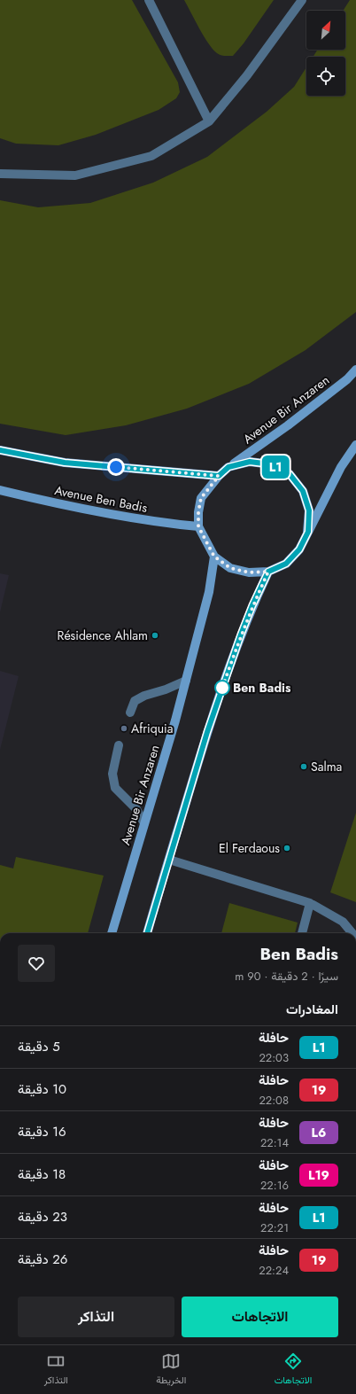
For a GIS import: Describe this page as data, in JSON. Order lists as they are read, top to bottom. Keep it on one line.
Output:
{"streets":{"main road":["Avenue Bir Anzaren","Avenue Ben Badis"]},"crossings":[["Avenue Bir Anzaren","Avenue Ben Badis"]],"places":["Résidence Ahlam","Ben Badis","Afriquia","Salma","El Ferdaous"],"lines":["bus line L1"],"north":"top right","page":{"on_map":"L1","heading":[["Ben Badis","سيرًا · 2 دقيقة · 90 m"],"المغادرات"],"list":[{"mark":"L1","name":"حافلة","note":"22:03","value":"5 دقيقة"},{"mark":"19","name":"حافلة","note":"22:08","value":"10 دقيقة"},{"mark":"L6","name":"حافلة","note":"22:14","value":"16 دقيقة"},{"mark":"L19","name":"حافلة","note":"22:16","value":"18 دقيقة"},{"mark":"L1","name":"حافلة","note":"22:21","value":"23 دقيقة"},{"mark":"19","name":"حافلة","note":"22:24","value":"26 دقيقة"}],"buttons":["الاتجاهات","التذاكر"],"tabs":["الاتجاهات","الخريطة","التذاكر"]}}
